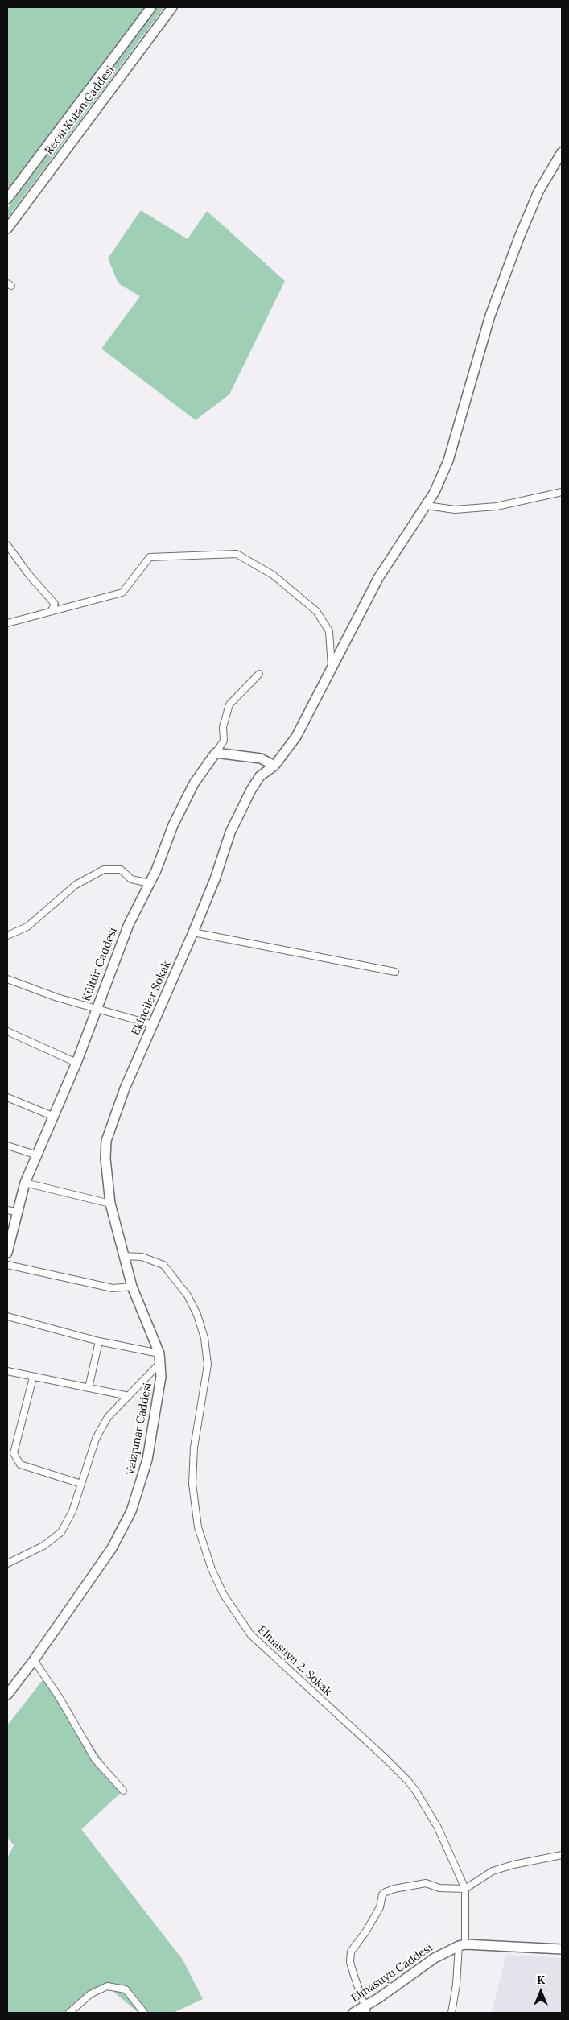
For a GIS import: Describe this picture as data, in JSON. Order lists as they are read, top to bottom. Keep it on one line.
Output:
{"streets":{"street":["Recai Kutan Caddesi","Kültür Caddesi","Ekinciler Sokak","Vaizpınar Caddesi","Elmasuyu 2. Sokak","Elmasuyu Caddesi"]},"crossings":[["Ekinciler Sokak","Vaizpınar Caddesi"],["Ekinciler Sokak","Elmasuyu 2. Sokak"],["Vaizpınar Caddesi","Elmasuyu 2. Sokak"],["Elmasuyu 2. Sokak","Elmasuyu Caddesi"]],"north":"top"}
